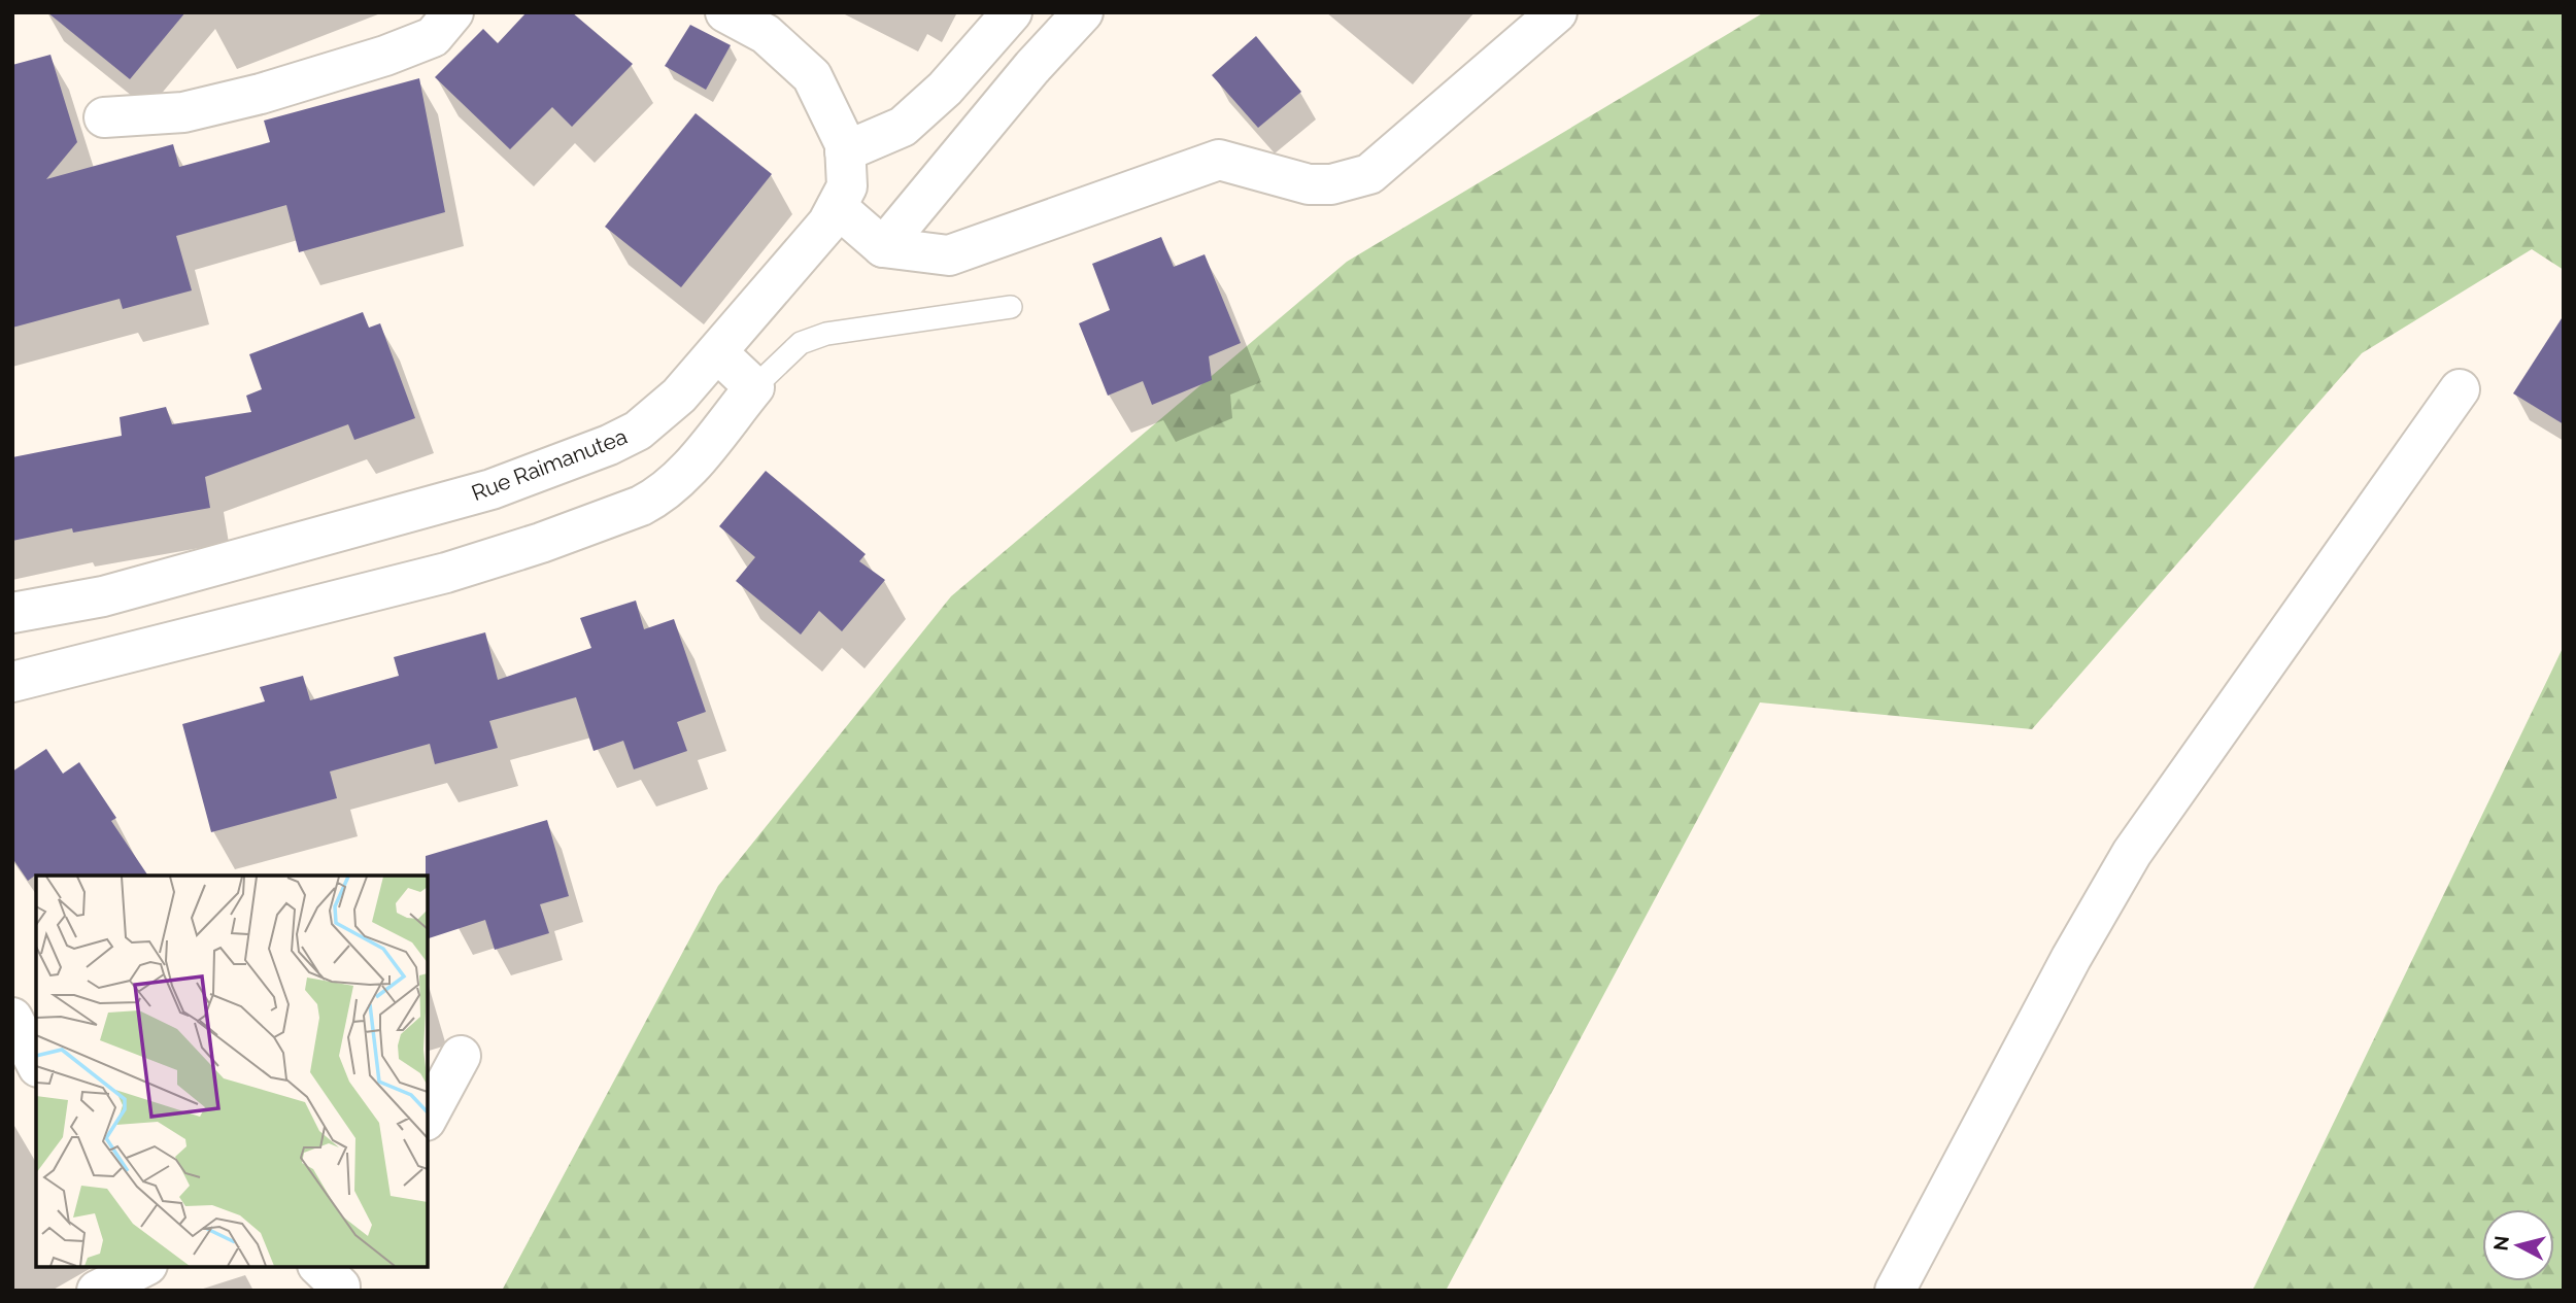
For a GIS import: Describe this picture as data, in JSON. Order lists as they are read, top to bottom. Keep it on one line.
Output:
{"streets":{"street":["Rue Raimanutea"]},"north":"left"}
